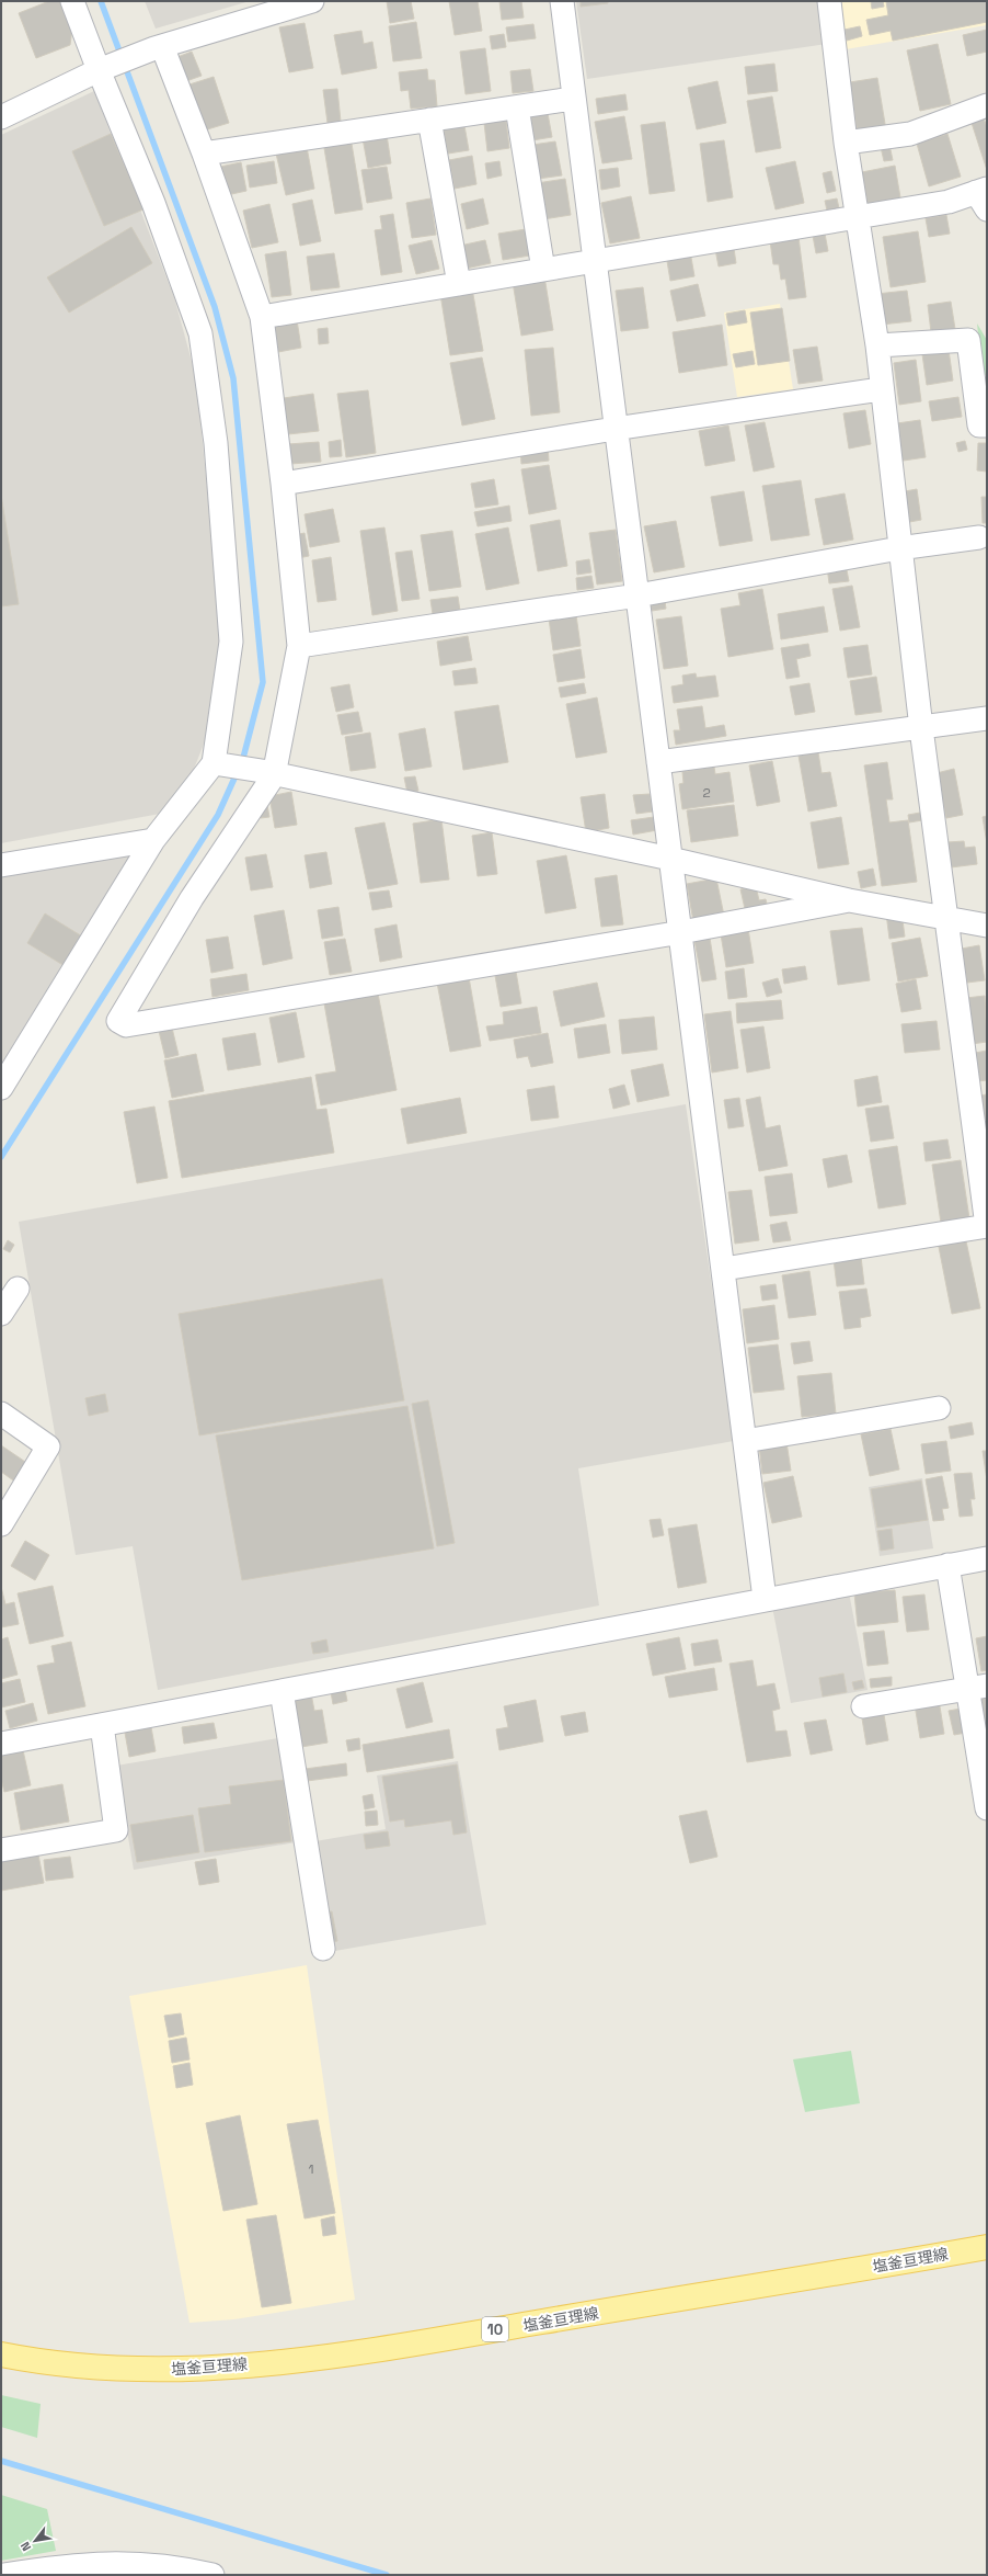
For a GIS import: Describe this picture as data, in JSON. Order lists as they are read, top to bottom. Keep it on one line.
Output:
{"streets":{"main road":["塩釜亘理線","10"]},"house_numbers":["2","1"],"north":"bottom left"}
